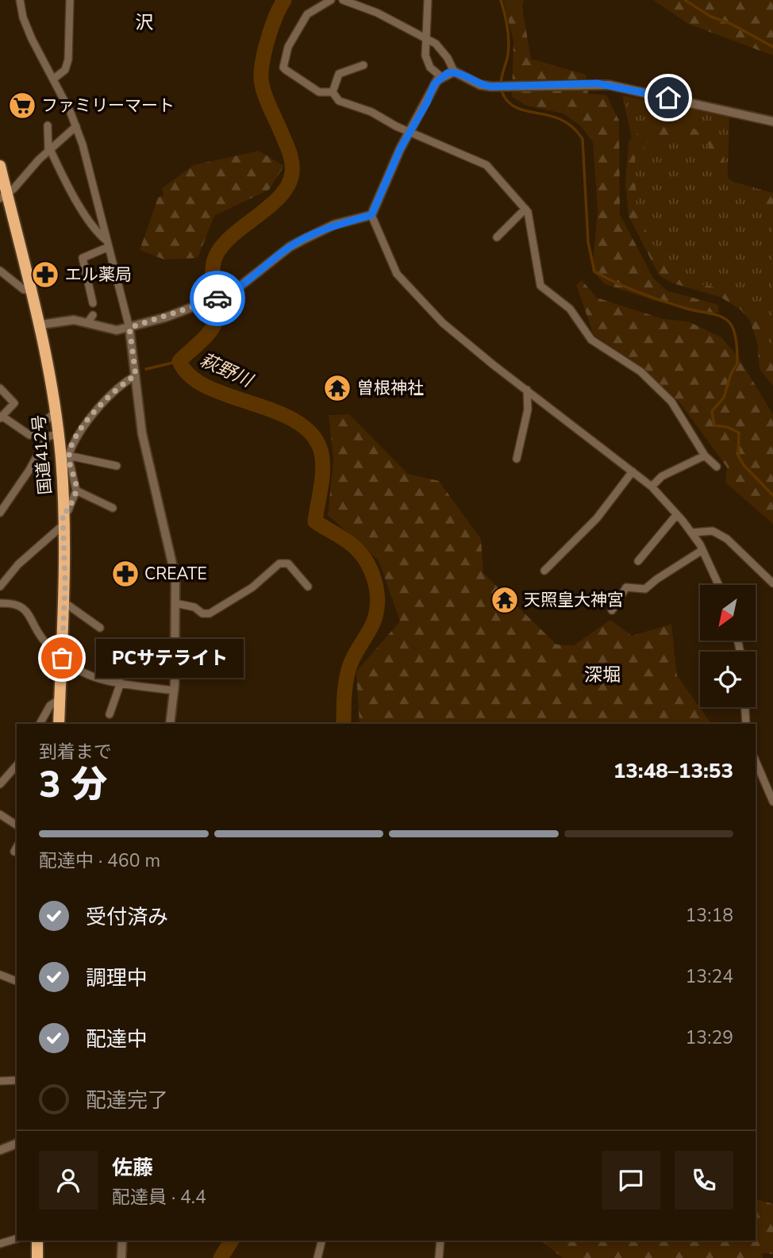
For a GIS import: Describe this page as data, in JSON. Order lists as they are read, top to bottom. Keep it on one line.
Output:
{"streets":{"highway":["国道412号"]},"districts":["沢","深堀"],"water":["萩野川"],"places":{"supermarket":["ファミリーマート"],"pharmacy":["エル薬局","CREATE"],"temple":["曽根神社","天照皇大神宮"],"other":["PCサテライト"]},"north":"bottom left","page":{"bubble":"PCサテライト","heading":["3 分","到着まで","13:48–13:53"],"panel":["佐藤","配達員 · 4.4"],"bar":"配達中 · 460 m","list":[["受付済み","13:18"],["調理中","13:24"],["配達中","13:29"],"配達完了"]}}
